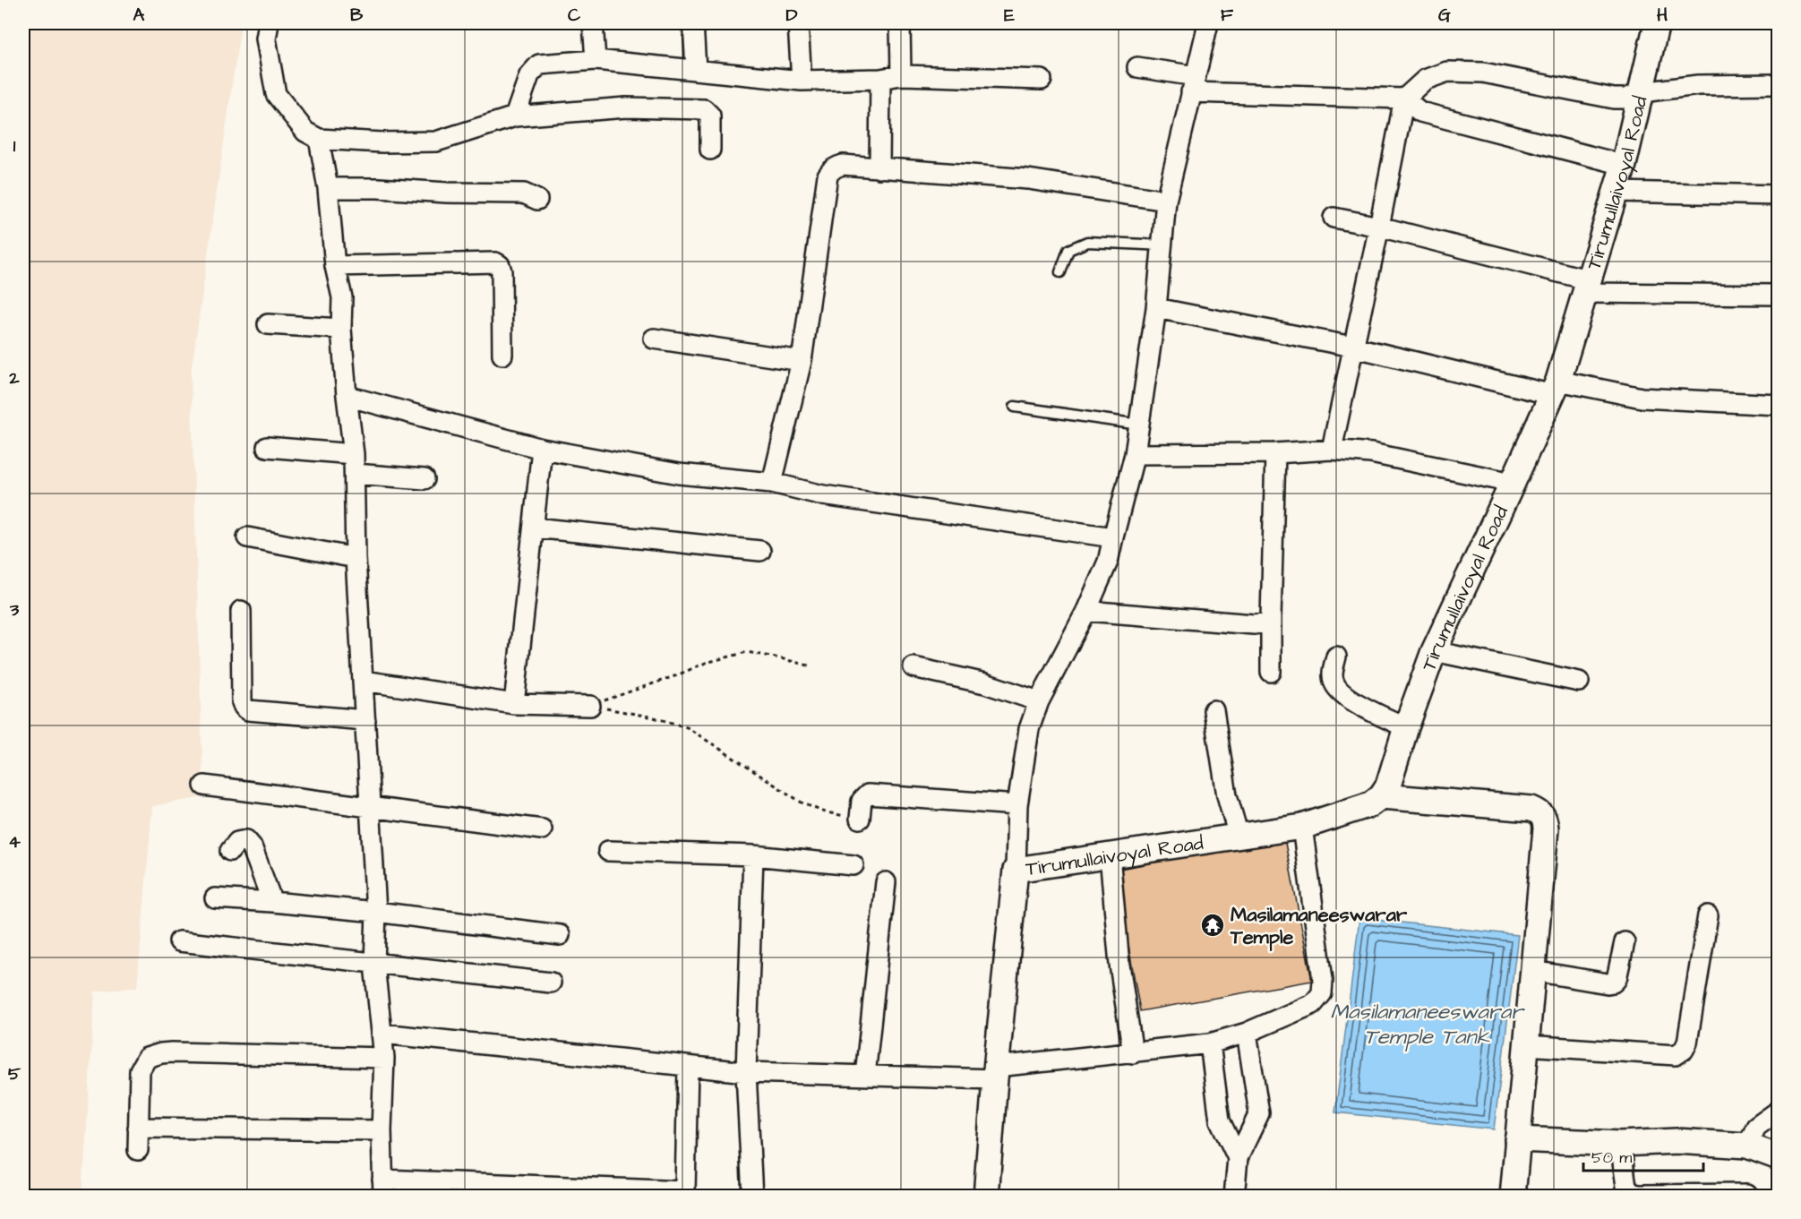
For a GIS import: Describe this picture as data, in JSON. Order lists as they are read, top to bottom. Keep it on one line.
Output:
{"streets":{"street":["Tirumullaivoyal Road"]},"water":["Masilamaneeswarar Temple Tank"],"places":{"temple":["Masilamaneeswarar Temple"]},"scale_bar":"50 m","grid":{"columns":["A","B","C","D","E","F","G","H"],"rows":["1","2","3","4","5"]}}
